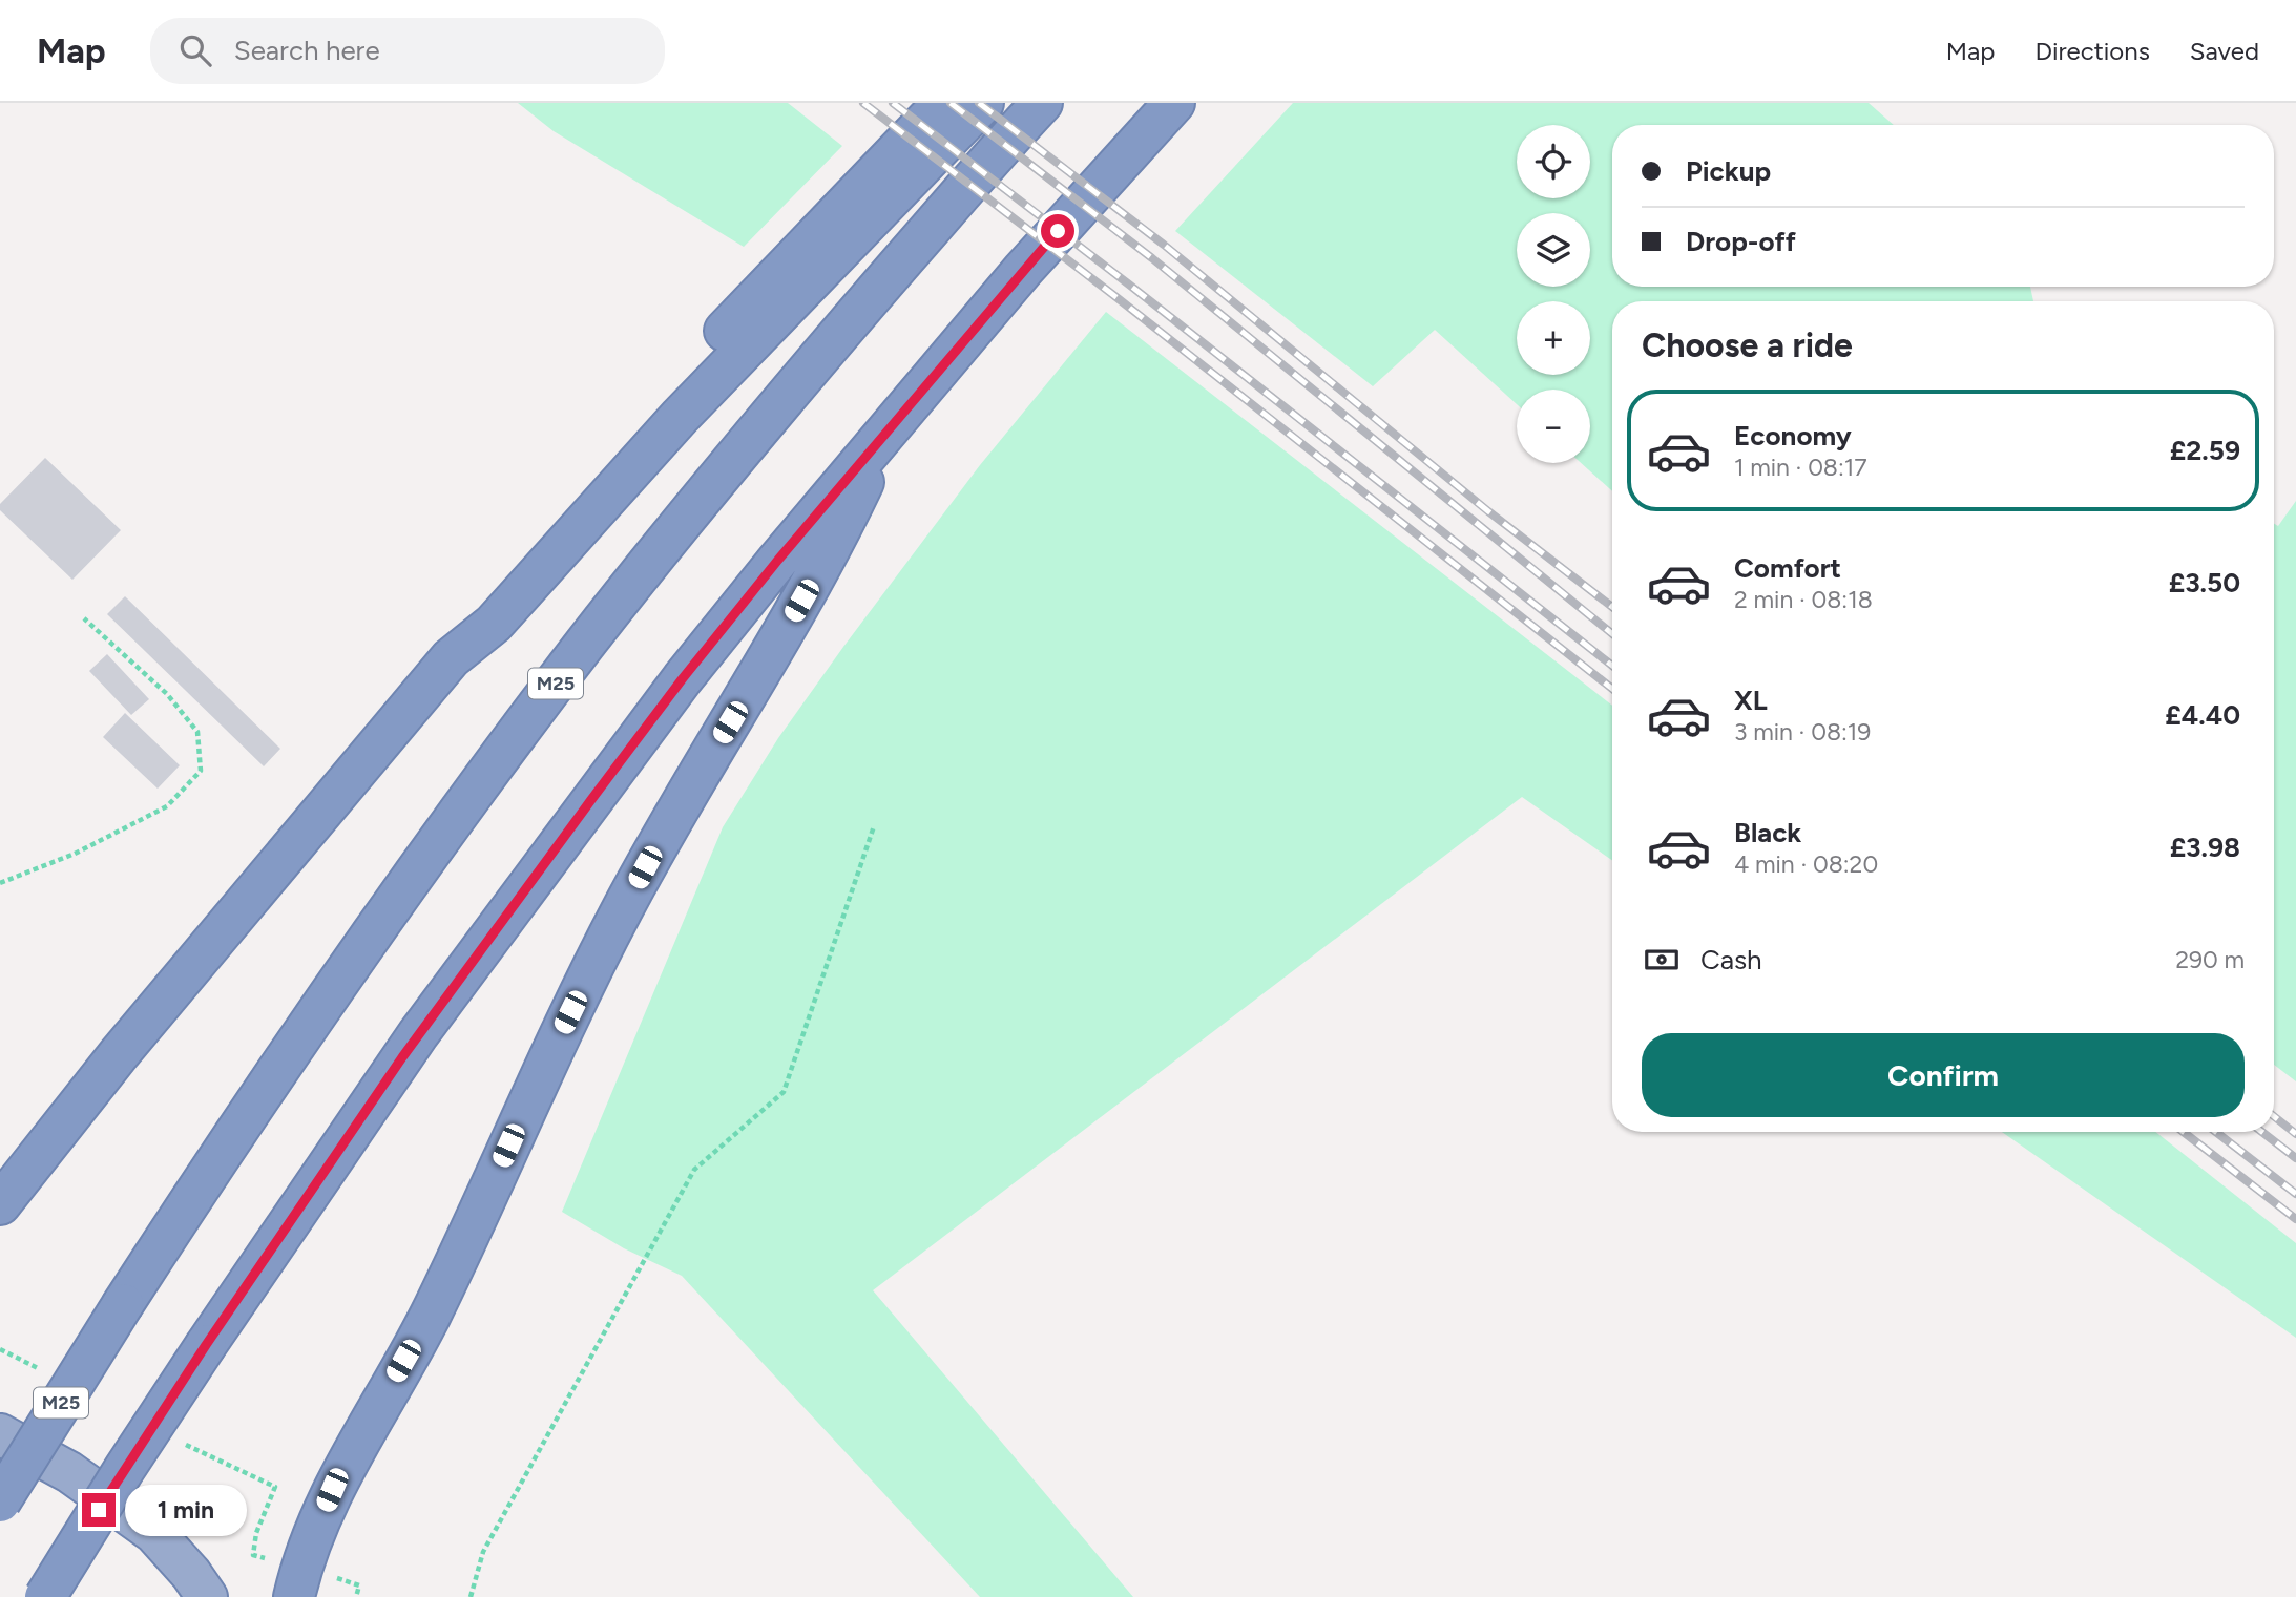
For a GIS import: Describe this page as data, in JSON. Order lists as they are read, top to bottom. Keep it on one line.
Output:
{"streets":{"highway":["M25"]},"page":{"header":"Map","search":"Search here","nav":["Map","Directions","Saved"],"map_buttons":["+","−"],"banner":["Pickup","Drop-off"],"heading":"Choose a ride","list":[{"name":"Economy","note":"1 min · 08:17","value":"£2.59"},{"name":"Comfort","note":"2 min · 08:18","value":"£3.50"},{"name":"XL","note":"3 min · 08:19","value":"£4.40"},{"name":"Black","note":"4 min · 08:20","value":"£3.98"}],"pay":["Cash","290 m"],"buttons":"Confirm","bubble":"1 min"}}
